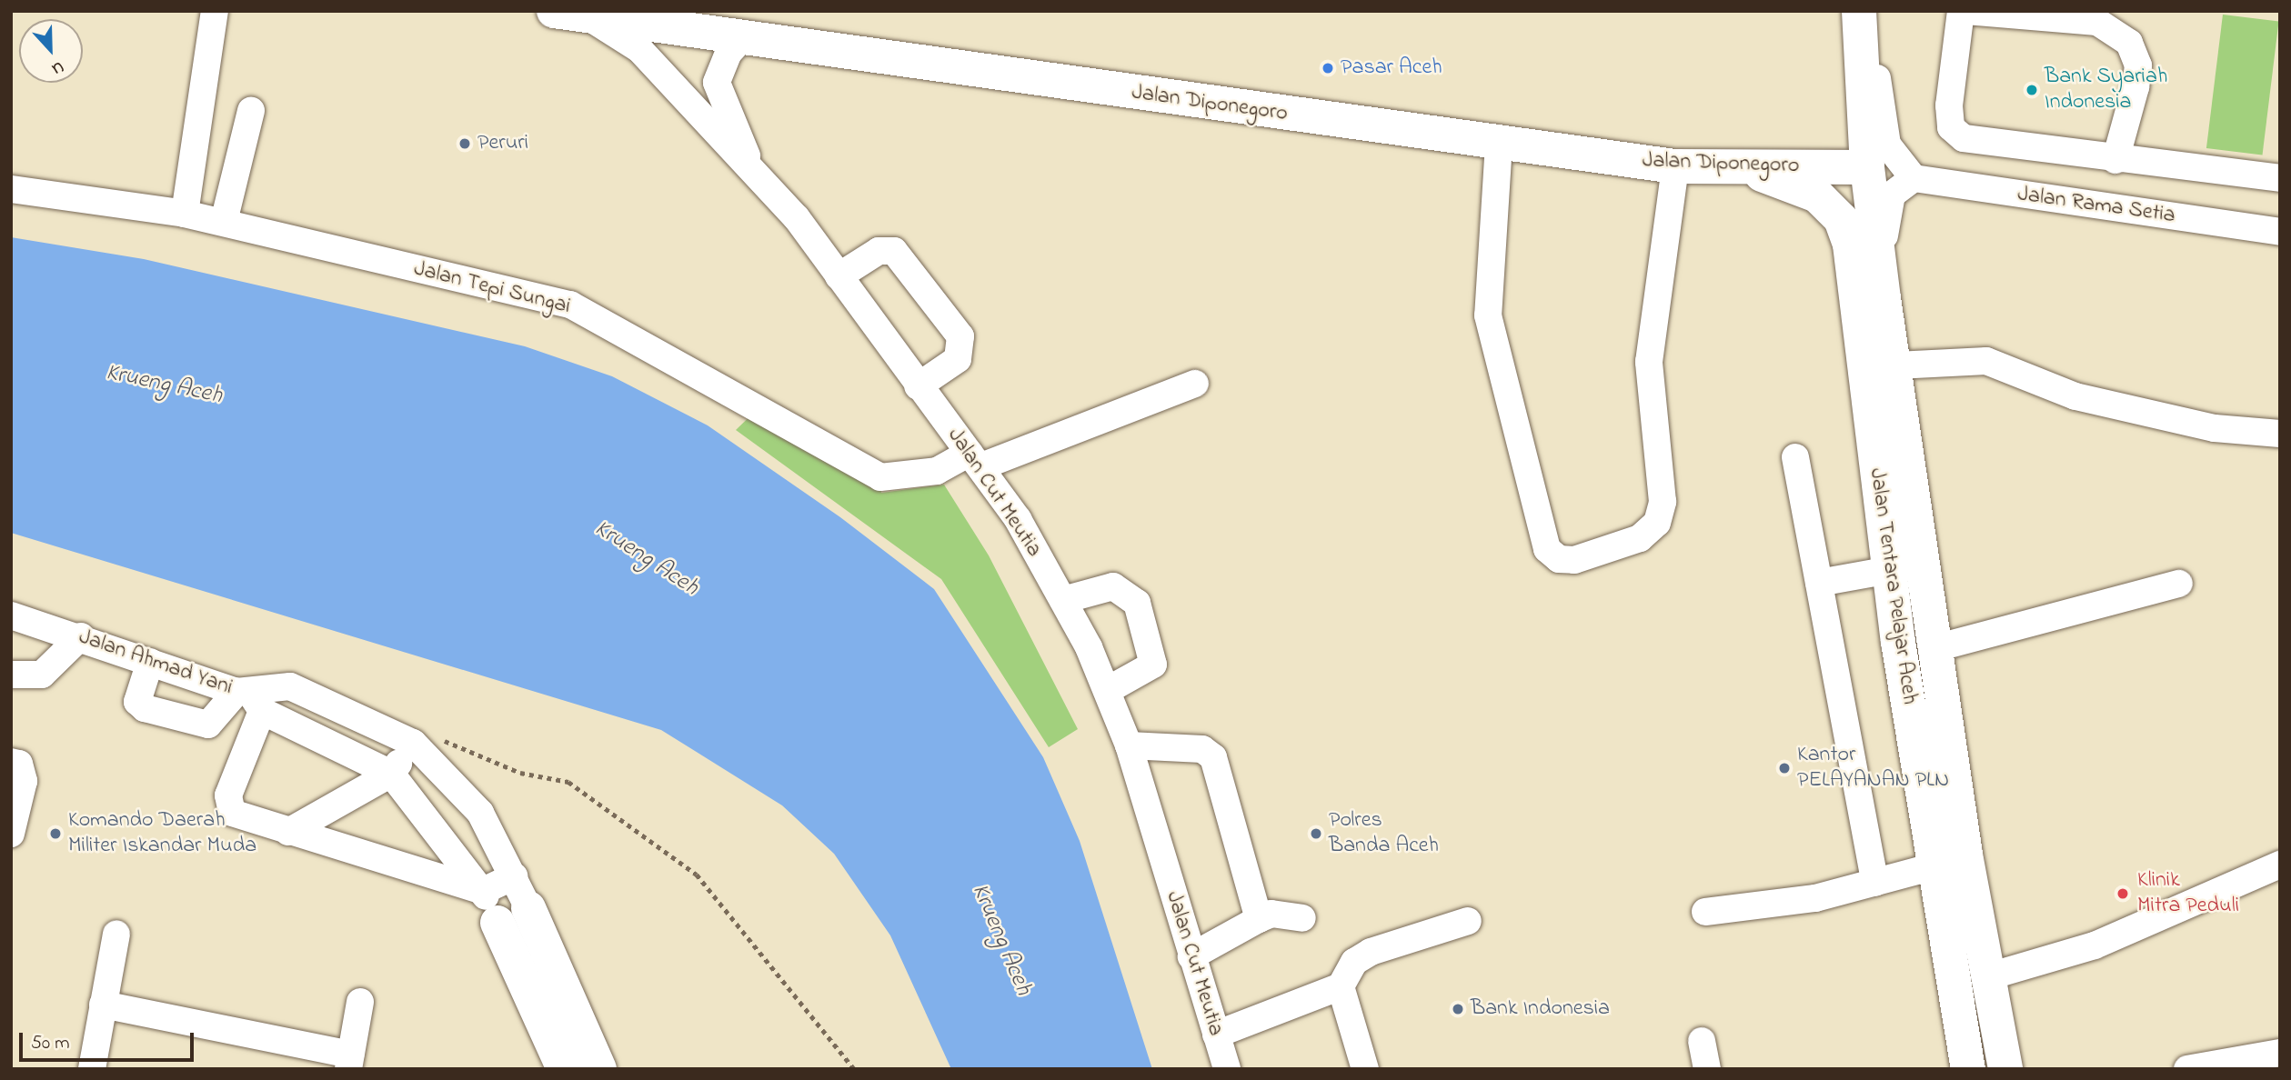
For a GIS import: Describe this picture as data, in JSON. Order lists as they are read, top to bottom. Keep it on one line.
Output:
{"streets":{"main road":["Jalan Diponegoro","Jalan Tentara Pelajar Aceh","Jalan Ahmad Yani"],"street":["Jalan Rama Setia","Jalan Tepi Sungai","Jalan Cut Meutia"]},"crossings":[["Jalan Diponegoro","Jalan Cut Meutia"],["Jalan Diponegoro","Jalan Tentara Pelajar Aceh"],["Jalan Tepi Sungai","Jalan Cut Meutia"]],"water":["Krueng Aceh"],"places":["Pasar Aceh","Bank Syariah Indonesia","Peruri","Kantor PELAYANAN PLN","Komando Daerah Militer Iskandar Muda","Polres Banda Aceh","Klinik Mitra Peduli","Bank Indonesia"],"scale_bar":"50 m","north":"bottom"}
